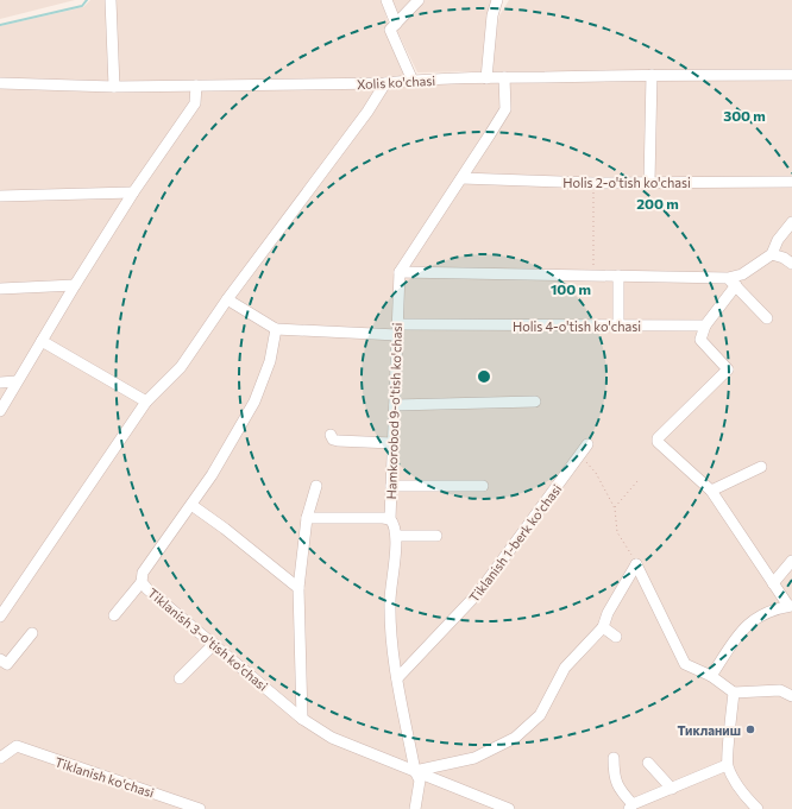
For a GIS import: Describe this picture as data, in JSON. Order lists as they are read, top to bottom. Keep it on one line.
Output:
{"streets":{"street":["Xolis ko'chasi","Holis 2-o'tish ko'chasi","Holis 4-o'tish ko'chasi","Hamkorobod 9-o'tish ko'chasi","Tiklanish 1-berk ko'chasi","Tiklanish 3-o'tish ko'chasi","Tiklanish ko'chasi"]},"crossings":[["Holis 4-o'tish ko'chasi","Hamkorobod 9-o'tish ko'chasi"],["Holis 4-o'tish ko'chasi","Tiklanish 3-o'tish ko'chasi"],["Hamkorobod 9-o'tish ko'chasi","Tiklanish 1-berk ko'chasi"],["Hamkorobod 9-o'tish ko'chasi","Tiklanish 3-o'tish ko'chasi"]],"places":["Тикланиш"],"rings":["300 m","200 m","100 m"]}
